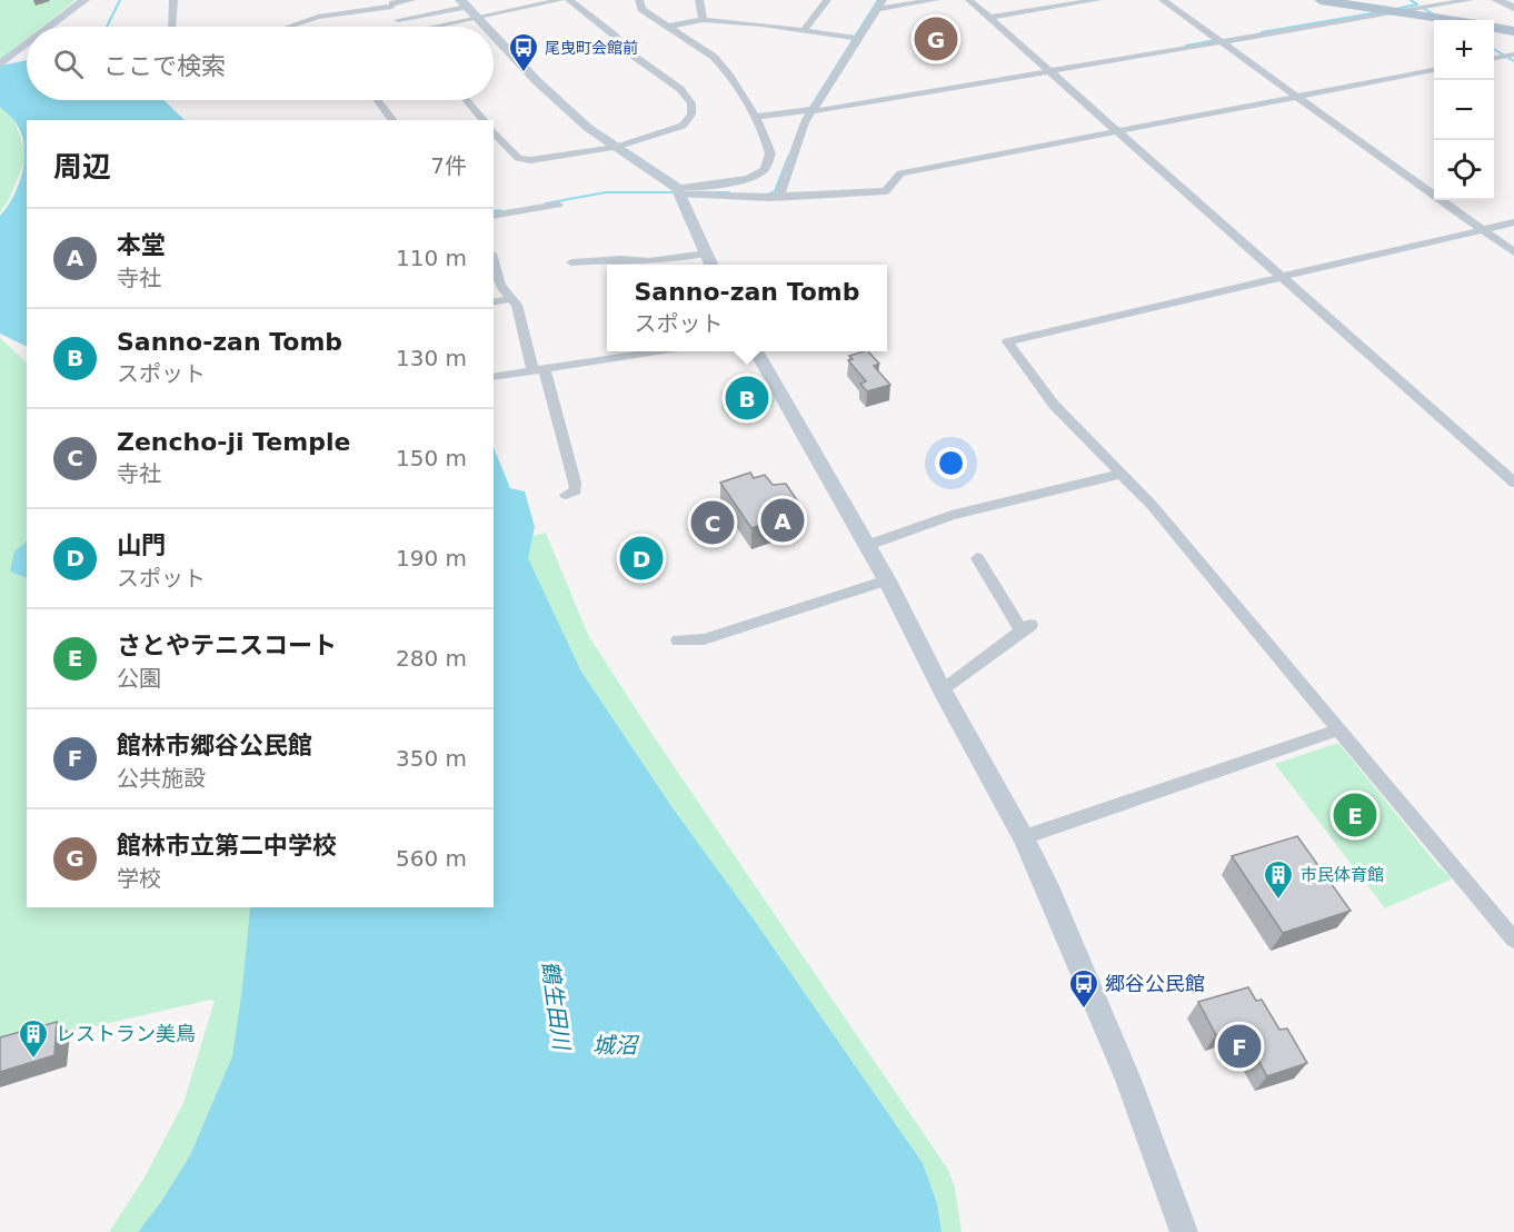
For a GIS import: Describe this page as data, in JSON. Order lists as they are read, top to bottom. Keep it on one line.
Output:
{"water":["鶴生田川","城沼"],"places":{"bus stop":["尾曳町会館前","郷谷公民館"],"building":["市民体育館","レストラン美鳥"]},"page":{"pins":["G","B","A","C","D","E","F"],"map_buttons":["+","−"],"search":"ここで検索","heading":["周辺","7件"],"list":[{"mark":"A","name":"本堂","note":"寺社","value":"110 m"},{"mark":"B","name":"Sanno-zan Tomb","note":"スポット","value":"130 m"},{"mark":"C","name":"Zencho-ji Temple","note":"寺社","value":"150 m"},{"mark":"D","name":"山門","note":"スポット","value":"190 m"},{"mark":"E","name":"さとやテニスコート","note":"公園","value":"280 m"},{"mark":"F","name":"館林市郷谷公民館","note":"公共施設","value":"350 m"},{"mark":"G","name":"館林市立第二中学校","note":"学校","value":"560 m"}],"popup":["Sanno-zan Tomb","スポット"]}}
